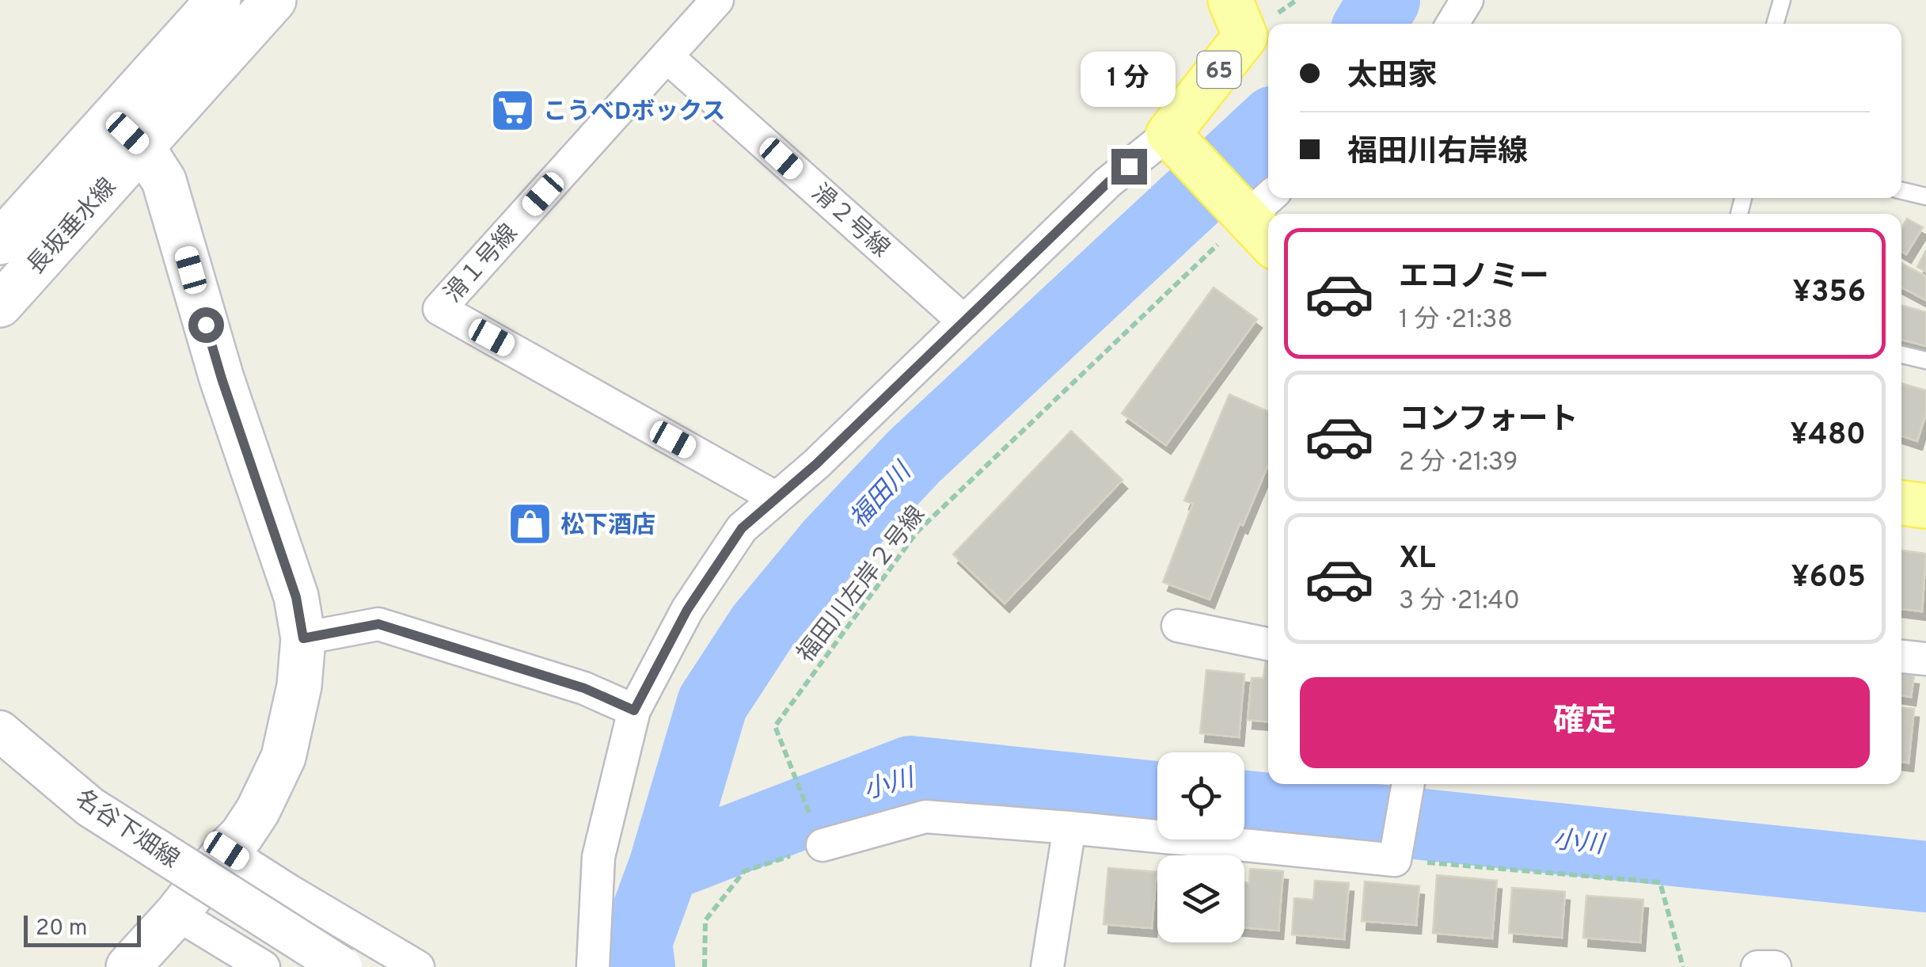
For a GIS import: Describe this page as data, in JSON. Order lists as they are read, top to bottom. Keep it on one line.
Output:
{"streets":{"main road":["65","長坂垂水線"],"street":["滑２号線","滑１号線","名谷下畑線"],"path":["福田川左岸２号線"]},"crossings":[["滑２号線","滑１号線"]],"water":["福田川","小川"],"places":{"supermarket":["こうべDボックス"],"shop":["松下酒店"]},"scale_bar":"20 m","page":{"banner":["太田家","福田川右岸線"],"bubble":"1 分","list":[{"name":"エコノミー","note":"1 分 · 21:38","value":"¥356"},{"name":"コンフォート","note":"2 分 · 21:39","value":"¥480"},{"name":"XL","note":"3 分 · 21:40","value":"¥605"}],"buttons":"確定","scale":"20 m"}}
